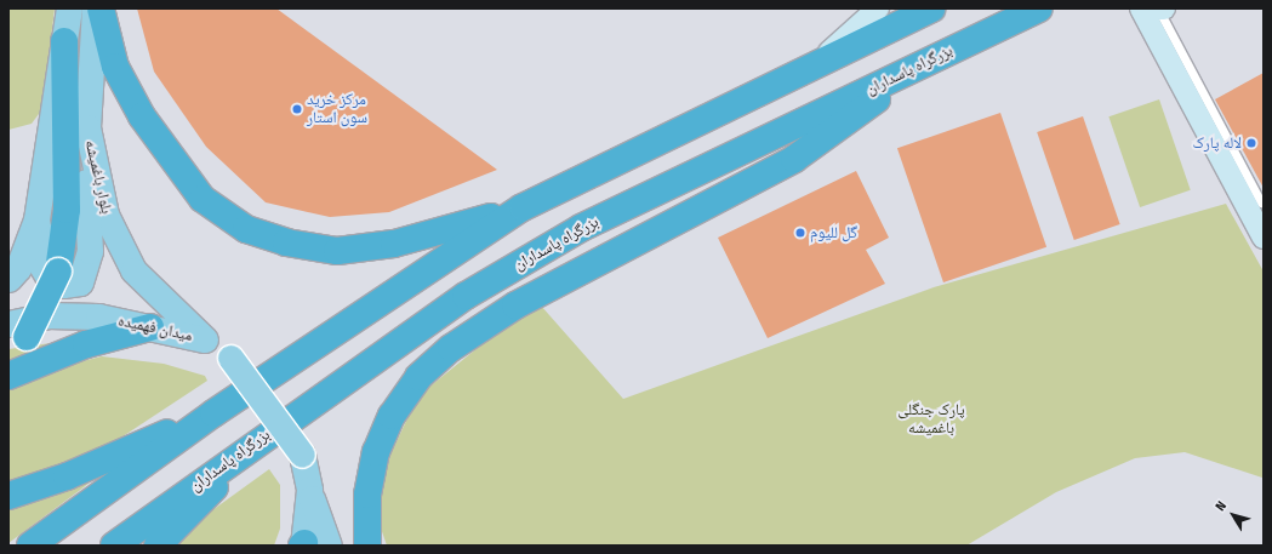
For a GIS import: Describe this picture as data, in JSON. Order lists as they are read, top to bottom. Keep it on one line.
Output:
{"streets":{"highway":["بزرگراه پاسداران"],"main road":["بلوار باغمیشه","میدان فهمیده"]},"crossings":[["بلوار باغمیشه","میدان فهمیده"]],"parks":["پارک جنگلی باغمیشه"],"places":["مرکز خرید سون استار","لاله پارک","گل للیوم"],"north":"top left"}
